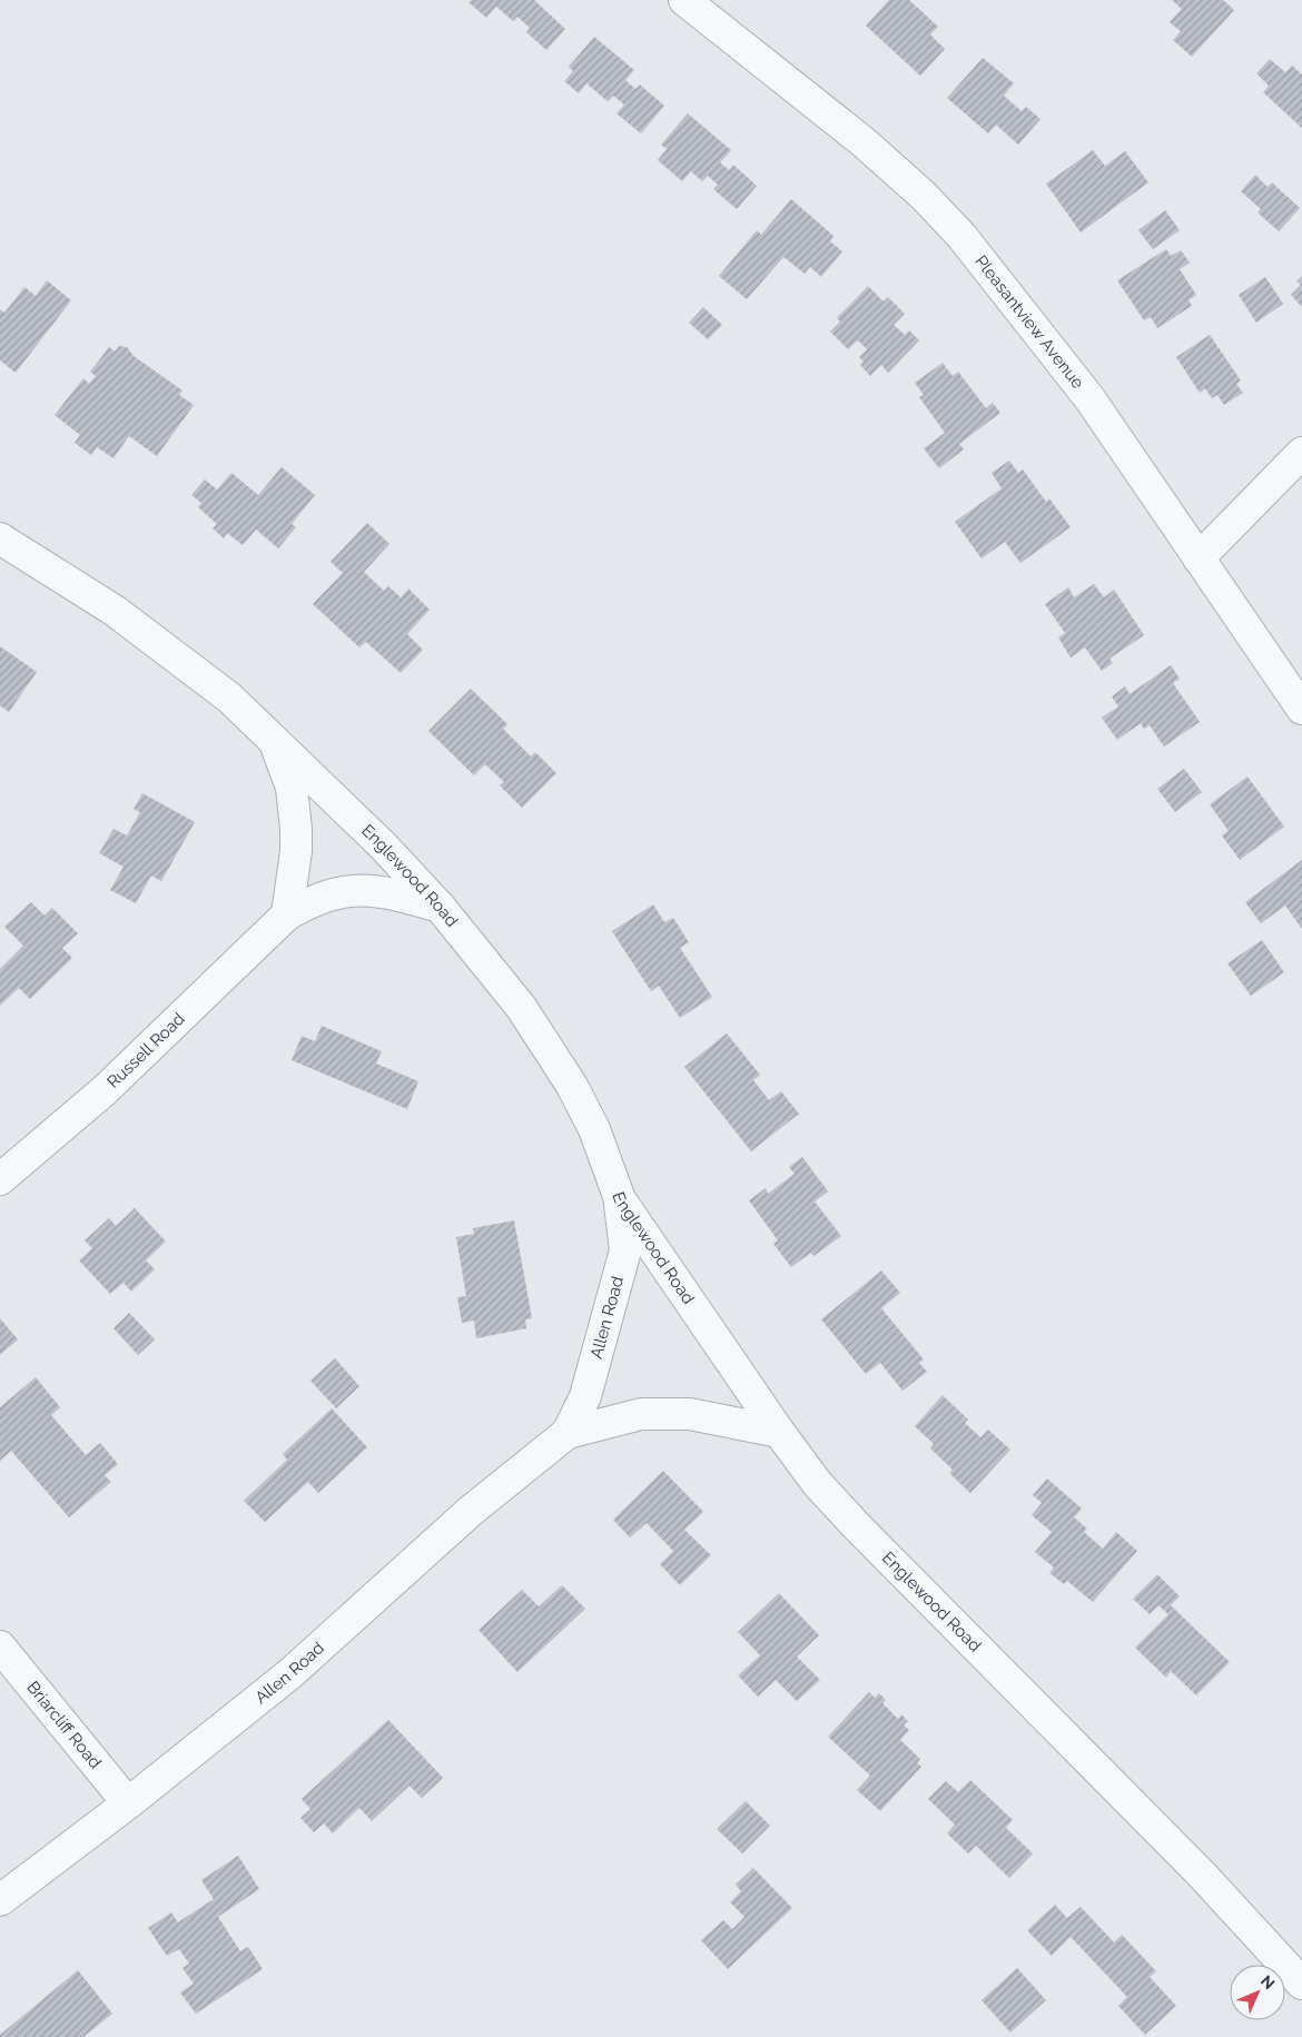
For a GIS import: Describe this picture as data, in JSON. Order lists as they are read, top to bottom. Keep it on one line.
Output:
{"streets":{"street":["Pleasantview Avenue","Englewood Road","Russell Road","Allen Road","Briarcliff Road"]},"crossings":[["Englewood Road","Russell Road"],["Englewood Road","Allen Road"],["Allen Road","Briarcliff Road"]],"north":"top right"}
